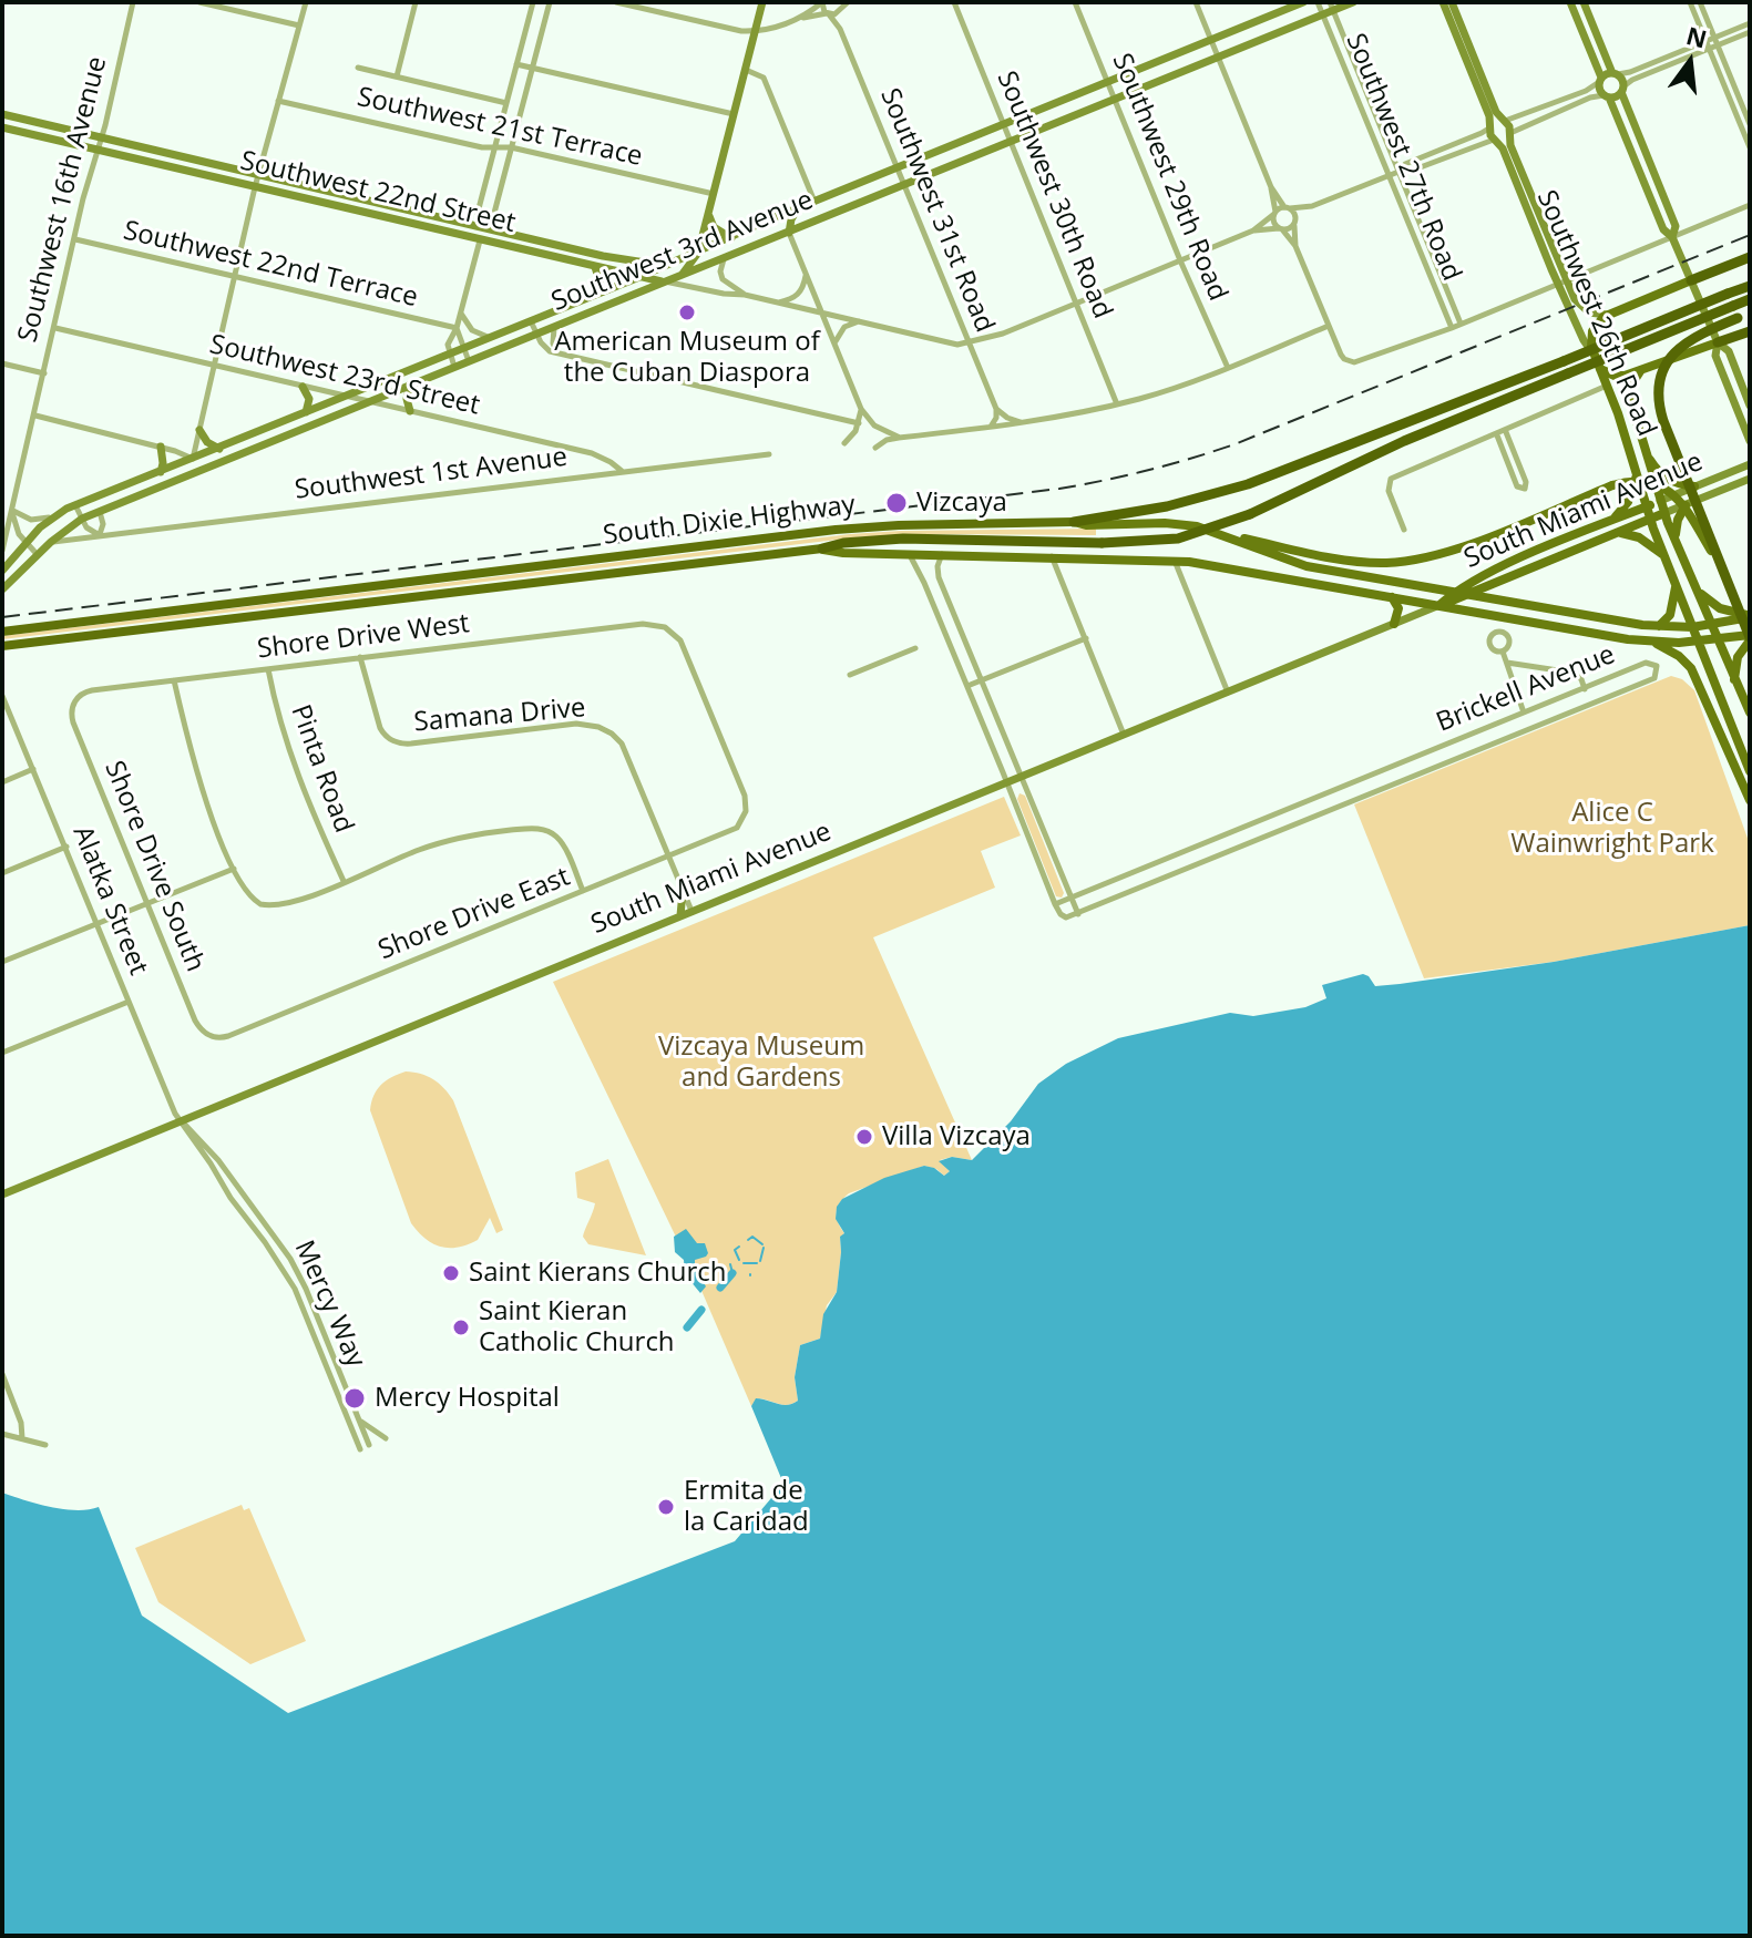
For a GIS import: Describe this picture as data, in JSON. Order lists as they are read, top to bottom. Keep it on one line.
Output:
{"streets":{"highway":["South Dixie Highway"],"main road":["Southwest 22nd Street","Southwest 3rd Avenue","Southwest 26th Road","South Miami Avenue","Brickell Avenue"],"street":["Southwest 21st Terrace","Southwest 27th Road","Southwest 29th Road","Southwest 30th Road","Southwest 16th Avenue","Southwest 31st Road","Southwest 22nd Terrace","Southwest 23rd Street","Southwest 1st Avenue","Shore Drive West","Samana Drive","Pinta Road","Shore Drive South","Alatka Street","Shore Drive East","Mercy Way"]},"crossings":[["Southwest 27th Road","Southwest 3rd Avenue"],["Southwest 29th Road","Southwest 3rd Avenue"],["Southwest 22nd Street","Southwest 16th Avenue"],["Southwest 22nd Street","Southwest 31st Road"],["Southwest 22nd Street","Southwest 3rd Avenue"],["Southwest 30th Road","Southwest 3rd Avenue"],["Southwest 16th Avenue","Southwest 22nd Terrace"],["Southwest 16th Avenue","Southwest 23rd Street"],["Southwest 31st Road","Southwest 3rd Avenue"],["Southwest 3rd Avenue","Southwest 23rd Street"],["Southwest 3rd Avenue","Southwest 1st Avenue"],["Southwest 26th Road","South Miami Avenue"],["Southwest 26th Road","Brickell Avenue"],["Southwest 23rd Street","Southwest 1st Avenue"],["South Miami Avenue","South Dixie Highway"],["South Miami Avenue","Brickell Avenue"],["South Miami Avenue","Samana Drive"],["South Miami Avenue","Alatka Street"],["South Miami Avenue","Mercy Way"],["South Dixie Highway","Brickell Avenue"],["Shore Drive West","Samana Drive"],["Shore Drive West","Pinta Road"],["Shore Drive West","Shore Drive South"],["Shore Drive West","Shore Drive East"],["Samana Drive","Shore Drive East"],["Shore Drive South","Shore Drive East"],["Alatka Street","Mercy Way"]],"parks":["Alice C Wainwright Park","Vizcaya Museum and Gardens"],"places":["American Museum of the Cuban Diaspora","Vizcaya","Villa Vizcaya","Saint Kierans Church","Saint Kieran Catholic Church","Mercy Hospital","Ermita de la Caridad"],"north":"top"}
